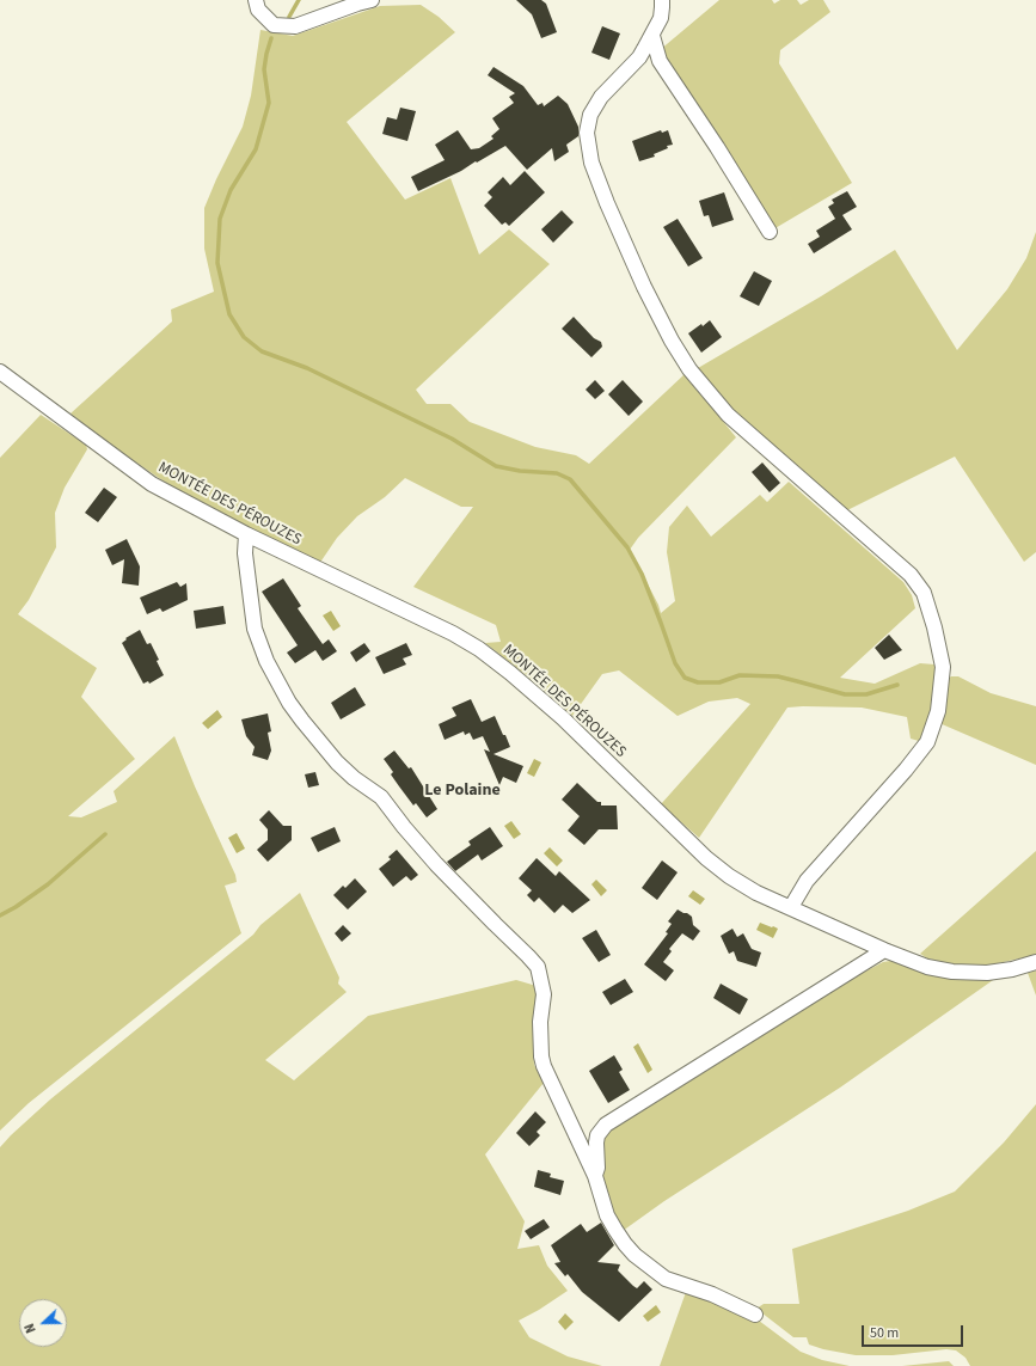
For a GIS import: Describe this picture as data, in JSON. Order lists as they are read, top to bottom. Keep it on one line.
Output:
{"streets":{"street":["MONTÉE DES PÉROUZES"]},"districts":["Le Polaine"],"scale_bar":"50 m","north":"left"}
